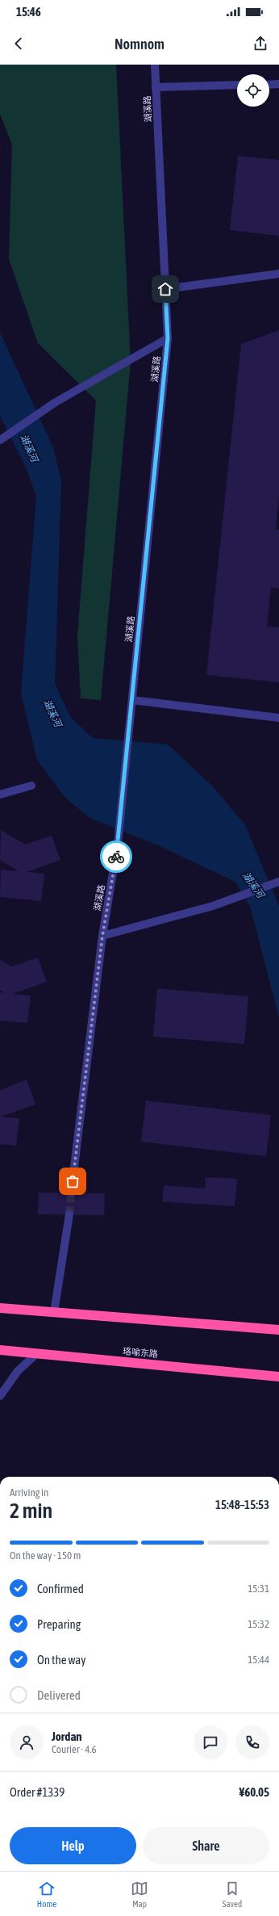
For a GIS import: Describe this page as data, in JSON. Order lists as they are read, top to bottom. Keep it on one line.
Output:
{"streets":{"highway":["珞喻东路"],"street":["湖溪路"]},"water":["湖溪河"],"page":{"status":"15:46","header":"Nomnom","heading":["2 min","Arriving in","15:48–15:53"],"panel":["Jordan","Courier · 4.6","Order #1339","¥60.05"],"bar":"On the way · 150 m","list":[["Confirmed","15:31"],["Preparing","15:32"],["On the way","15:44"],"Delivered"],"buttons":["Help","Share"],"tabs":["Home","Map","Saved"]}}
